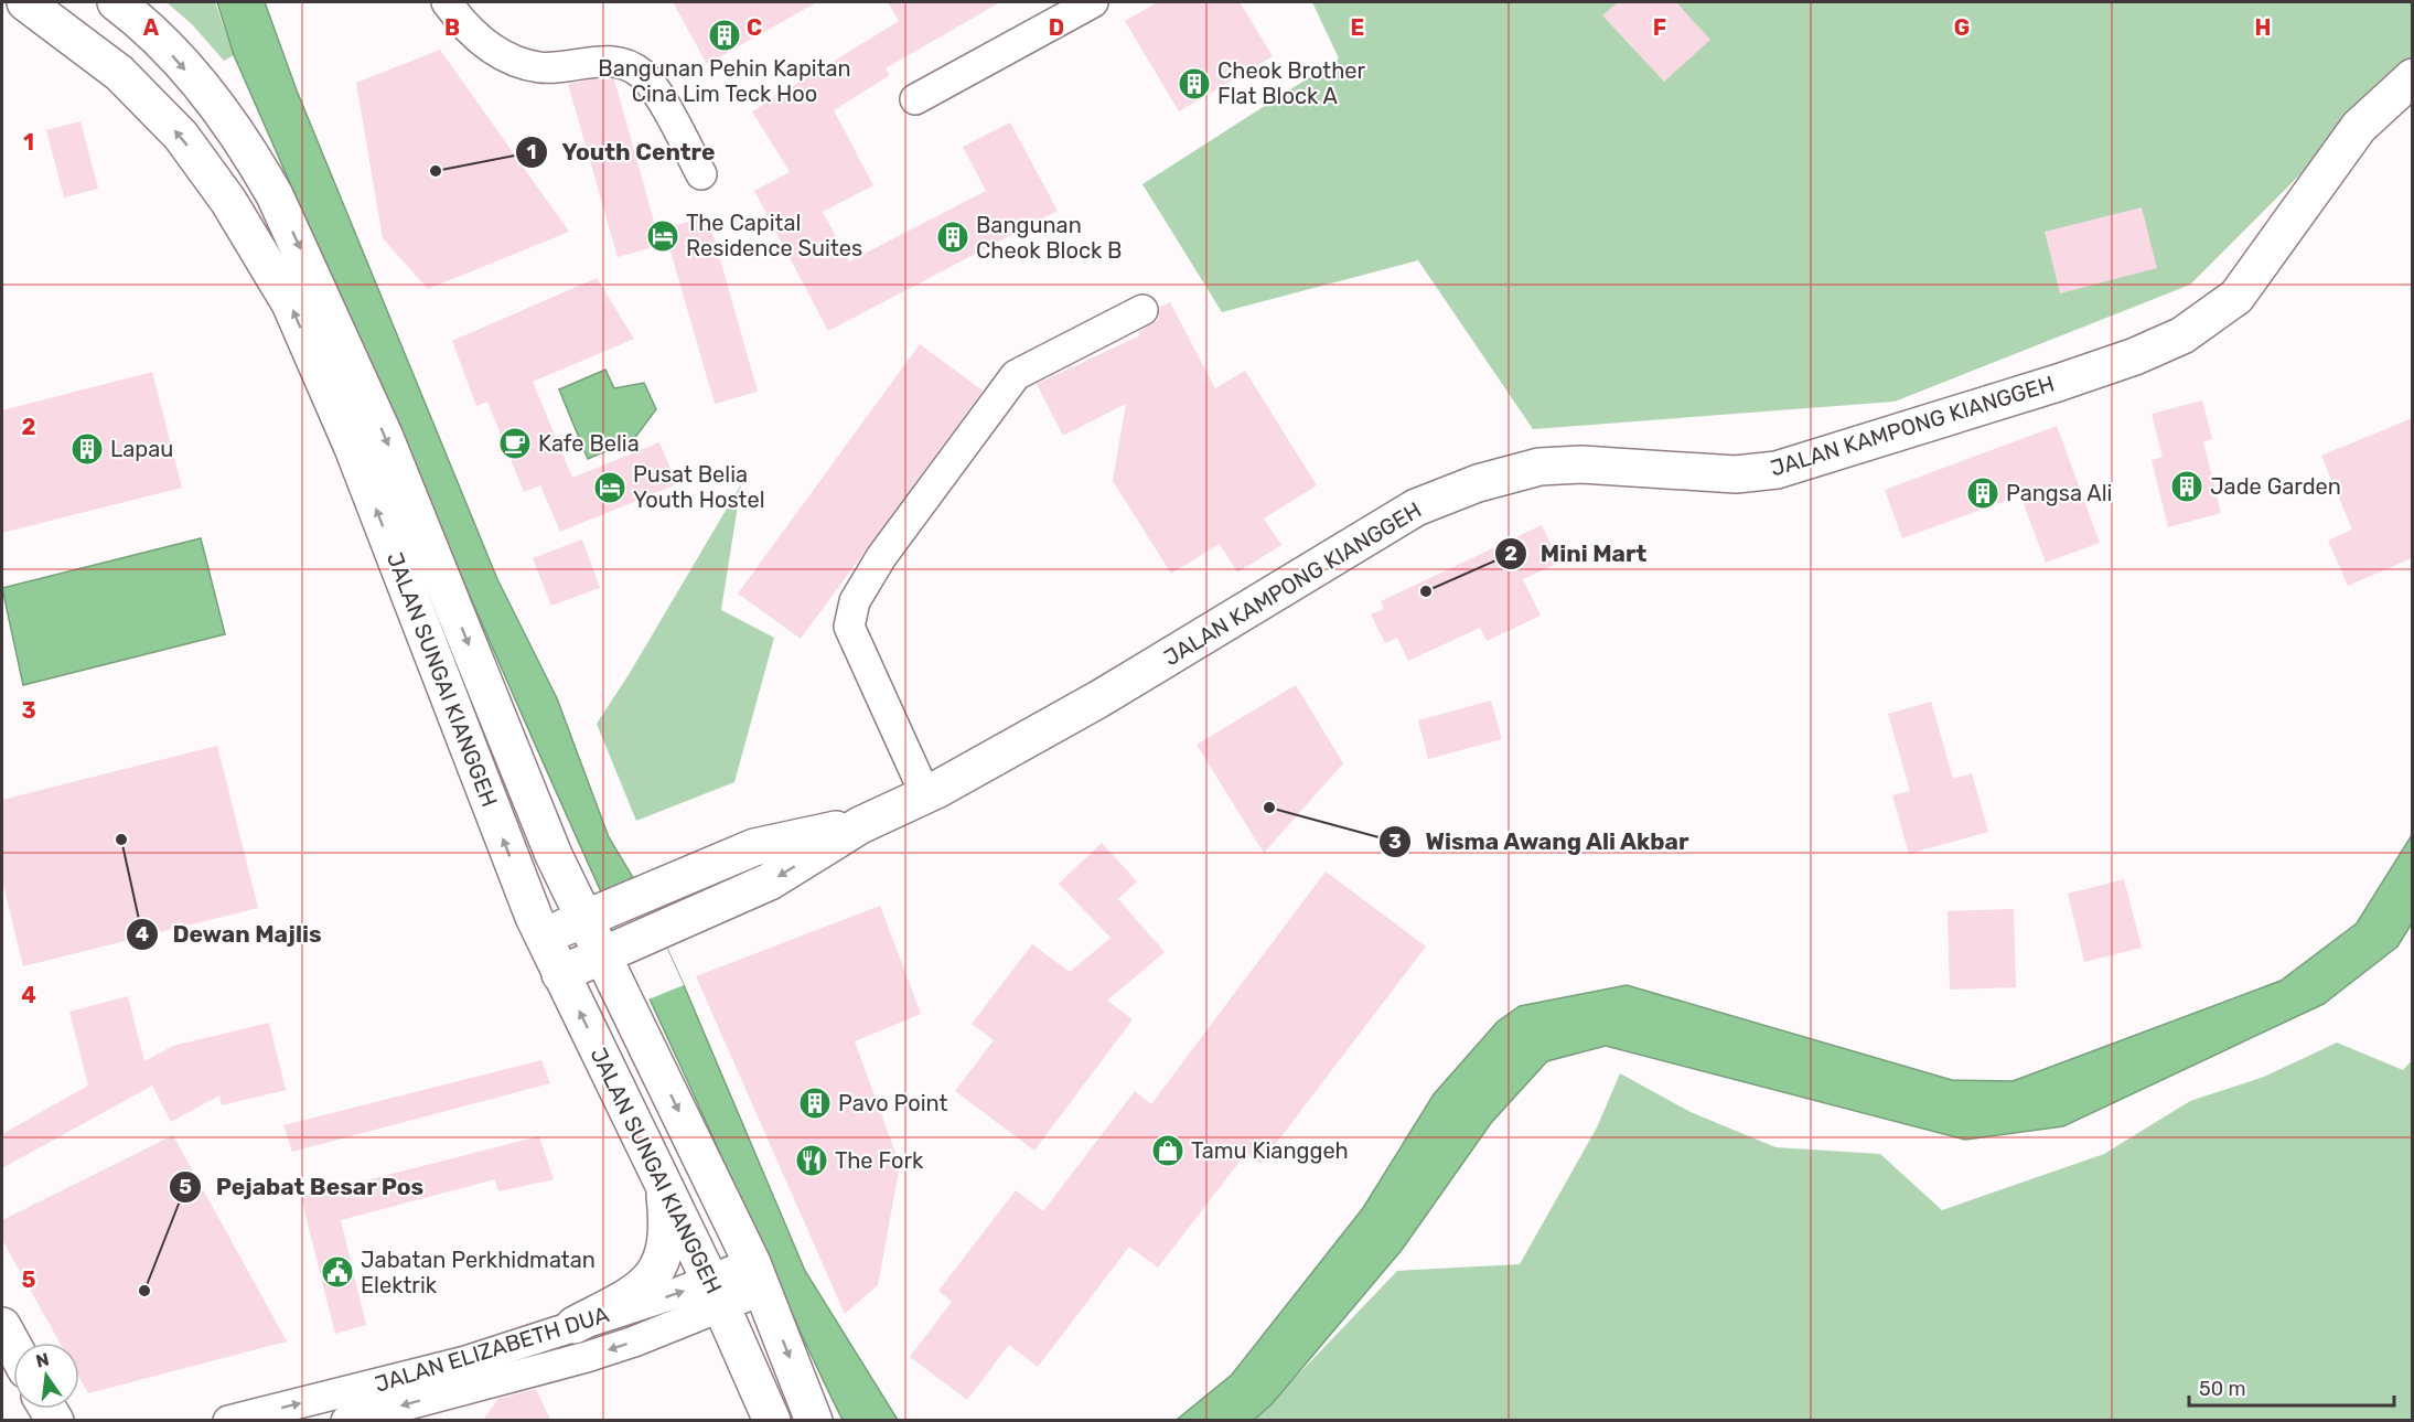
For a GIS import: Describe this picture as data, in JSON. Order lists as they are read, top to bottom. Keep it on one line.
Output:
{"streets":{"main road":["JALAN KAMPONG KIANGGEH","JALAN SUNGAI KIANGGEH"],"street":["JALAN ELIZABETH DUA"]},"crossings":[["JALAN KAMPONG KIANGGEH","JALAN SUNGAI KIANGGEH"],["JALAN SUNGAI KIANGGEH","JALAN ELIZABETH DUA"]],"places":{"building":["Bangunan Pehin Kapitan Cina Lim Teck Hoo","Cheok Brother Flat Block A","Bangunan Cheok Block B","Lapau","Jade Garden","Pangsa Ali","Pavo Point"],"other":["Youth Centre","Mini Mart","Wisma Awang Ali Akbar","Dewan Majlis","Pejabat Besar Pos"],"hotel":["The Capital Residence Suites","Pusat Belia Youth Hostel"],"cafe":["Kafe Belia"],"shop":["Tamu Kianggeh"],"restaurant":["The Fork"],"public building":["Jabatan Perkhidmatan Elektrik"]},"scale_bar":"50 m","north":"top","grid":{"columns":["A","B","C","D","E","F","G","H"],"rows":["1","2","3","4","5"]}}
